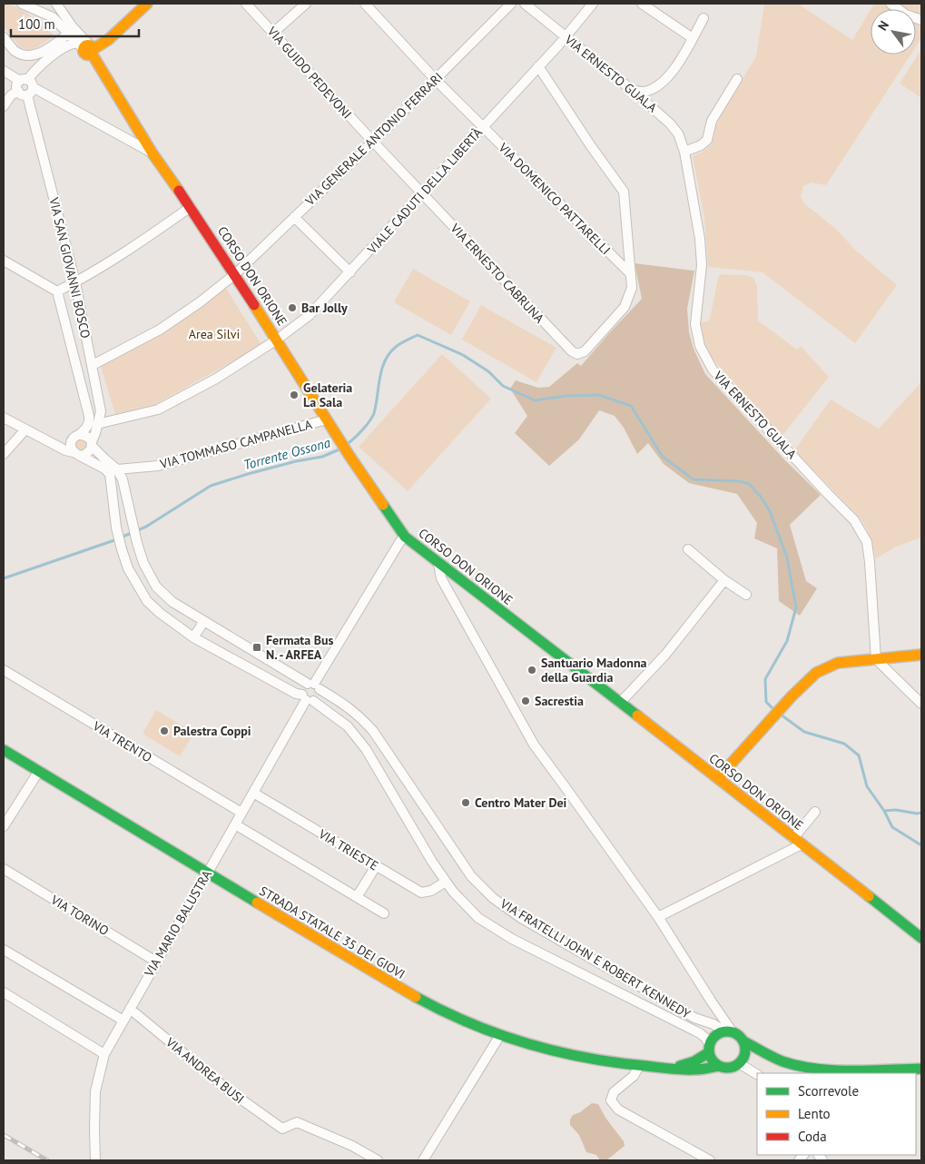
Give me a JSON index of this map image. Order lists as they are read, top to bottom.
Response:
{
  "streets": {
    "street": [
      "VIA GUIDO PEDEVONI",
      "VIA ERNESTO GUALA",
      "VIA GENERALE ANTONIO FERRARI",
      "VIALE CADUTI DELLA LIBERTÀ",
      "VIA DOMENICO PATTARELLI",
      "VIA SAN GIOVANNI BOSCO",
      "VIA ERNESTO CABRUNA",
      "CORSO DON ORIONE",
      "VIA TOMMASO CAMPANELLA",
      "VIA TRENTO",
      "VIA TRIESTE",
      "VIA TORINO",
      "VIA MARIO BALUSTRA",
      "STRADA STATALE 35 DEI GIOVI",
      "VIA FRATELLI JOHN E ROBERT KENNEDY",
      "VIA ANDREA BUSI"
    ]
  },
  "crossings": [
    ["VIA GUIDO PEDEVONI", "VIA GENERALE ANTONIO FERRARI"],
    ["VIA GUIDO PEDEVONI", "VIA ERNESTO CABRUNA"],
    ["VIA ERNESTO GUALA", "VIALE CADUTI DELLA LIBERTÀ"],
    ["VIA GENERALE ANTONIO FERRARI", "VIA DOMENICO PATTARELLI"],
    ["VIA GENERALE ANTONIO FERRARI", "VIA SAN GIOVANNI BOSCO"],
    ["VIA GENERALE ANTONIO FERRARI", "VIA ERNESTO CABRUNA"],
    ["VIA GENERALE ANTONIO FERRARI", "CORSO DON ORIONE"],
    ["VIALE CADUTI DELLA LIBERTÀ", "VIA DOMENICO PATTARELLI"],
    ["VIALE CADUTI DELLA LIBERTÀ", "VIA SAN GIOVANNI BOSCO"],
    ["VIALE CADUTI DELLA LIBERTÀ", "VIA ERNESTO CABRUNA"],
    ["VIALE CADUTI DELLA LIBERTÀ", "CORSO DON ORIONE"],
    ["VIA DOMENICO PATTARELLI", "VIA ERNESTO CABRUNA"],
    ["VIA SAN GIOVANNI BOSCO", "VIA FRATELLI JOHN E ROBERT KENNEDY"],
    ["CORSO DON ORIONE", "VIA TOMMASO CAMPANELLA"],
    ["VIA TOMMASO CAMPANELLA", "VIA FRATELLI JOHN E ROBERT KENNEDY"],
    ["VIA TRENTO", "VIA MARIO BALUSTRA"],
    ["VIA TRIESTE", "VIA MARIO BALUSTRA"],
    ["VIA TRIESTE", "VIA FRATELLI JOHN E ROBERT KENNEDY"],
    ["VIA TORINO", "VIA MARIO BALUSTRA"],
    ["VIA MARIO BALUSTRA", "STRADA STATALE 35 DEI GIOVI"],
    ["VIA MARIO BALUSTRA", "VIA FRATELLI JOHN E ROBERT KENNEDY"],
    ["VIA MARIO BALUSTRA", "VIA ANDREA BUSI"],
    ["STRADA STATALE 35 DEI GIOVI", "VIA FRATELLI JOHN E ROBERT KENNEDY"]
  ],
  "water": ["Torrente Ossona"],
  "parks": ["Area Silvi"],
  "places": {
    "other": [
      "Bar Jolly",
      "Gelateria La Sala",
      "Santuario Madonna della Guardia",
      "Sacrestia",
      "Palestra Coppi",
      "Centro Mater Dei"
    ],
    "transit": ["Fermata Bus N. - ARFEA"]
  },
  "legend": ["Scorrevole", "Lento", "Coda"],
  "scale_bar": "100 m",
  "north": "top left"
}
